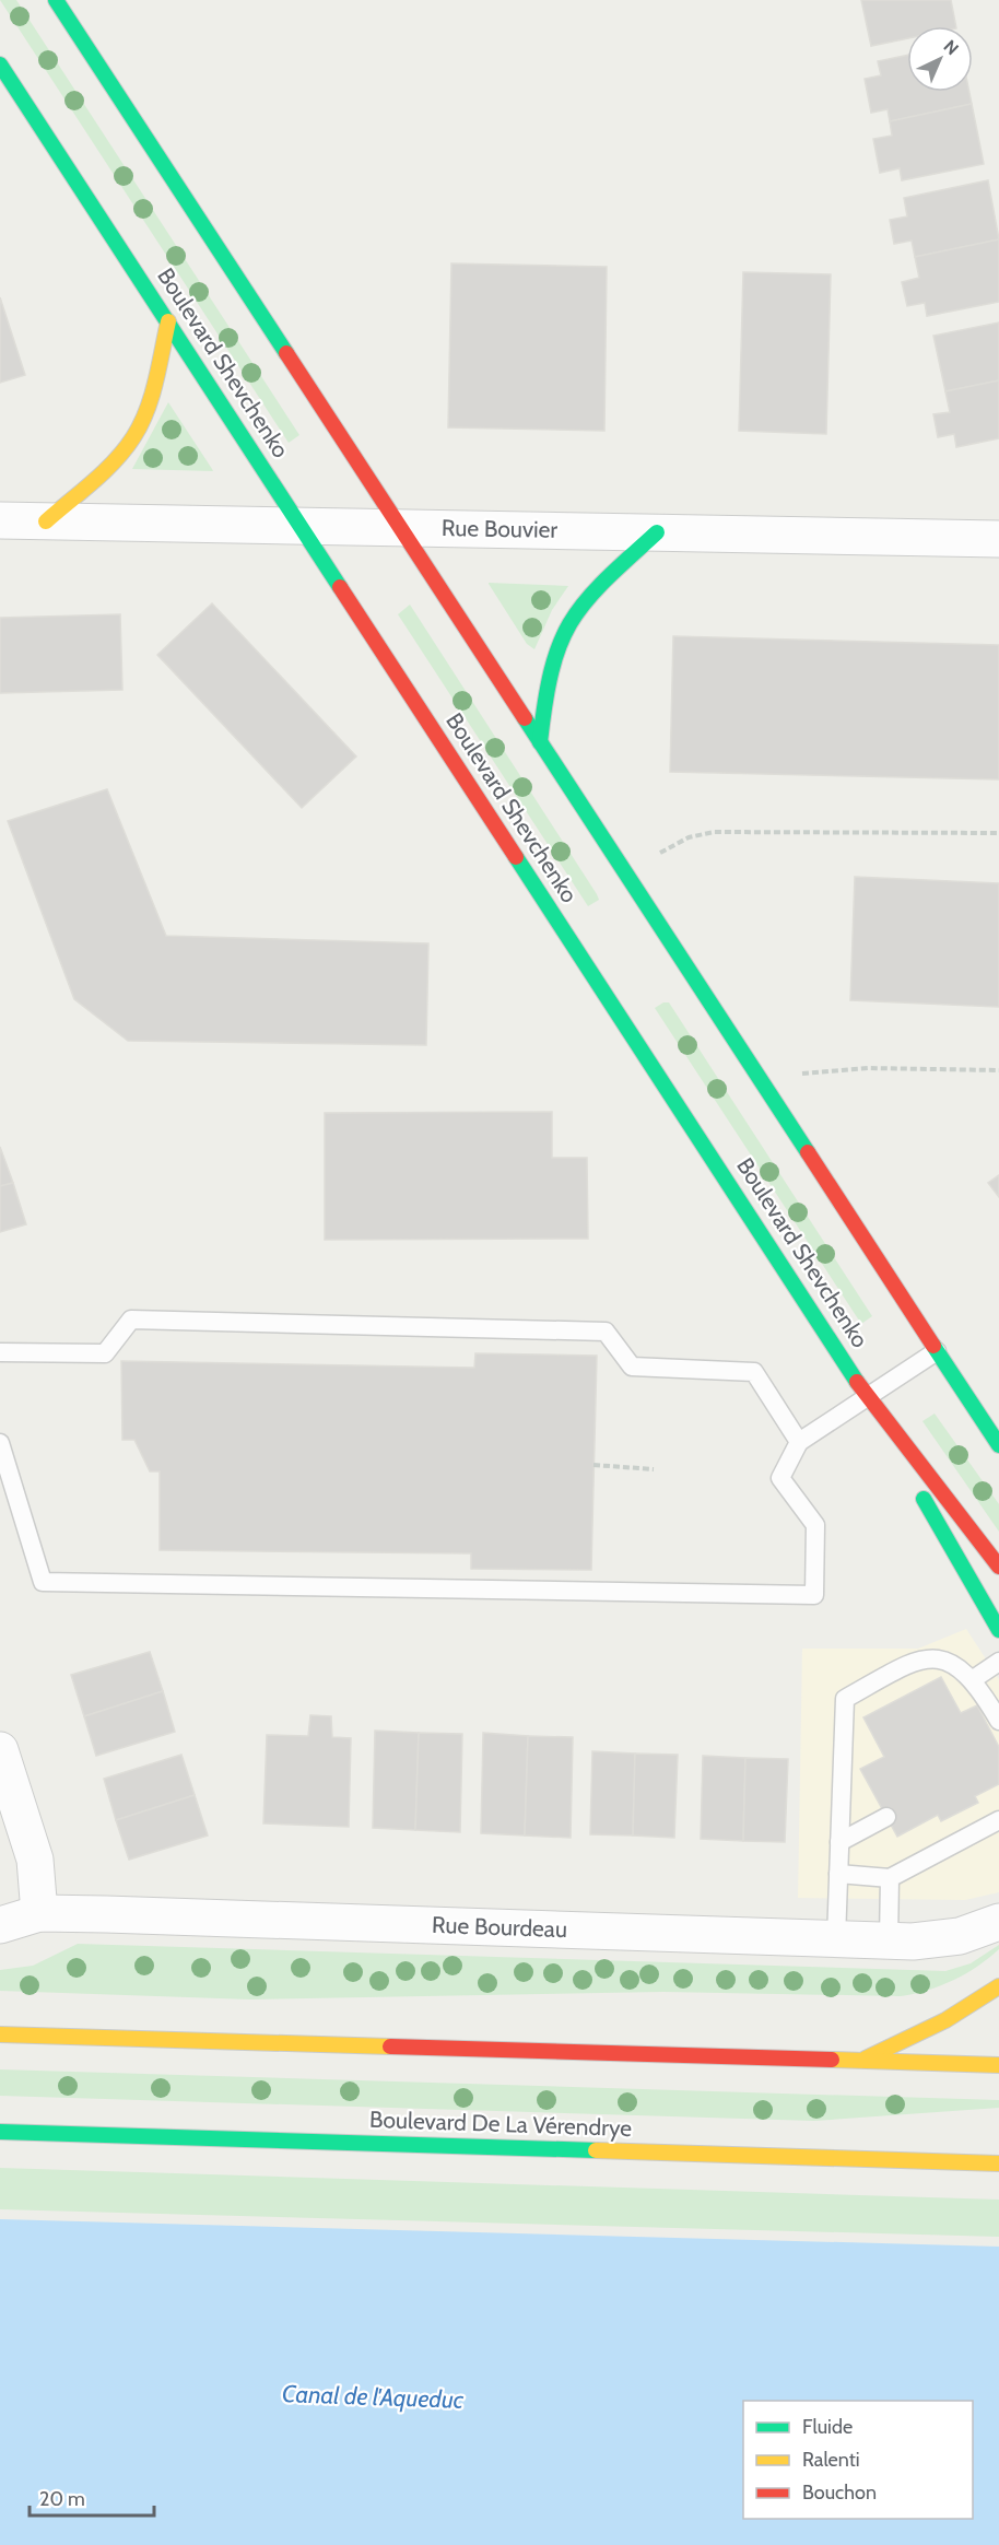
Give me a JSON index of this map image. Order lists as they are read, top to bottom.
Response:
{
  "streets": {
    "street": [
      "Boulevard Shevchenko",
      "Rue Bouvier",
      "Rue Bourdeau",
      "Boulevard De La Vérendrye"
    ]
  },
  "crossings": [
    ["Boulevard Shevchenko", "Rue Bouvier"]
  ],
  "water": ["Canal de l'Aqueduc"],
  "legend": ["Fluide", "Ralenti", "Bouchon"],
  "scale_bar": "20 m",
  "north": "top right"
}
